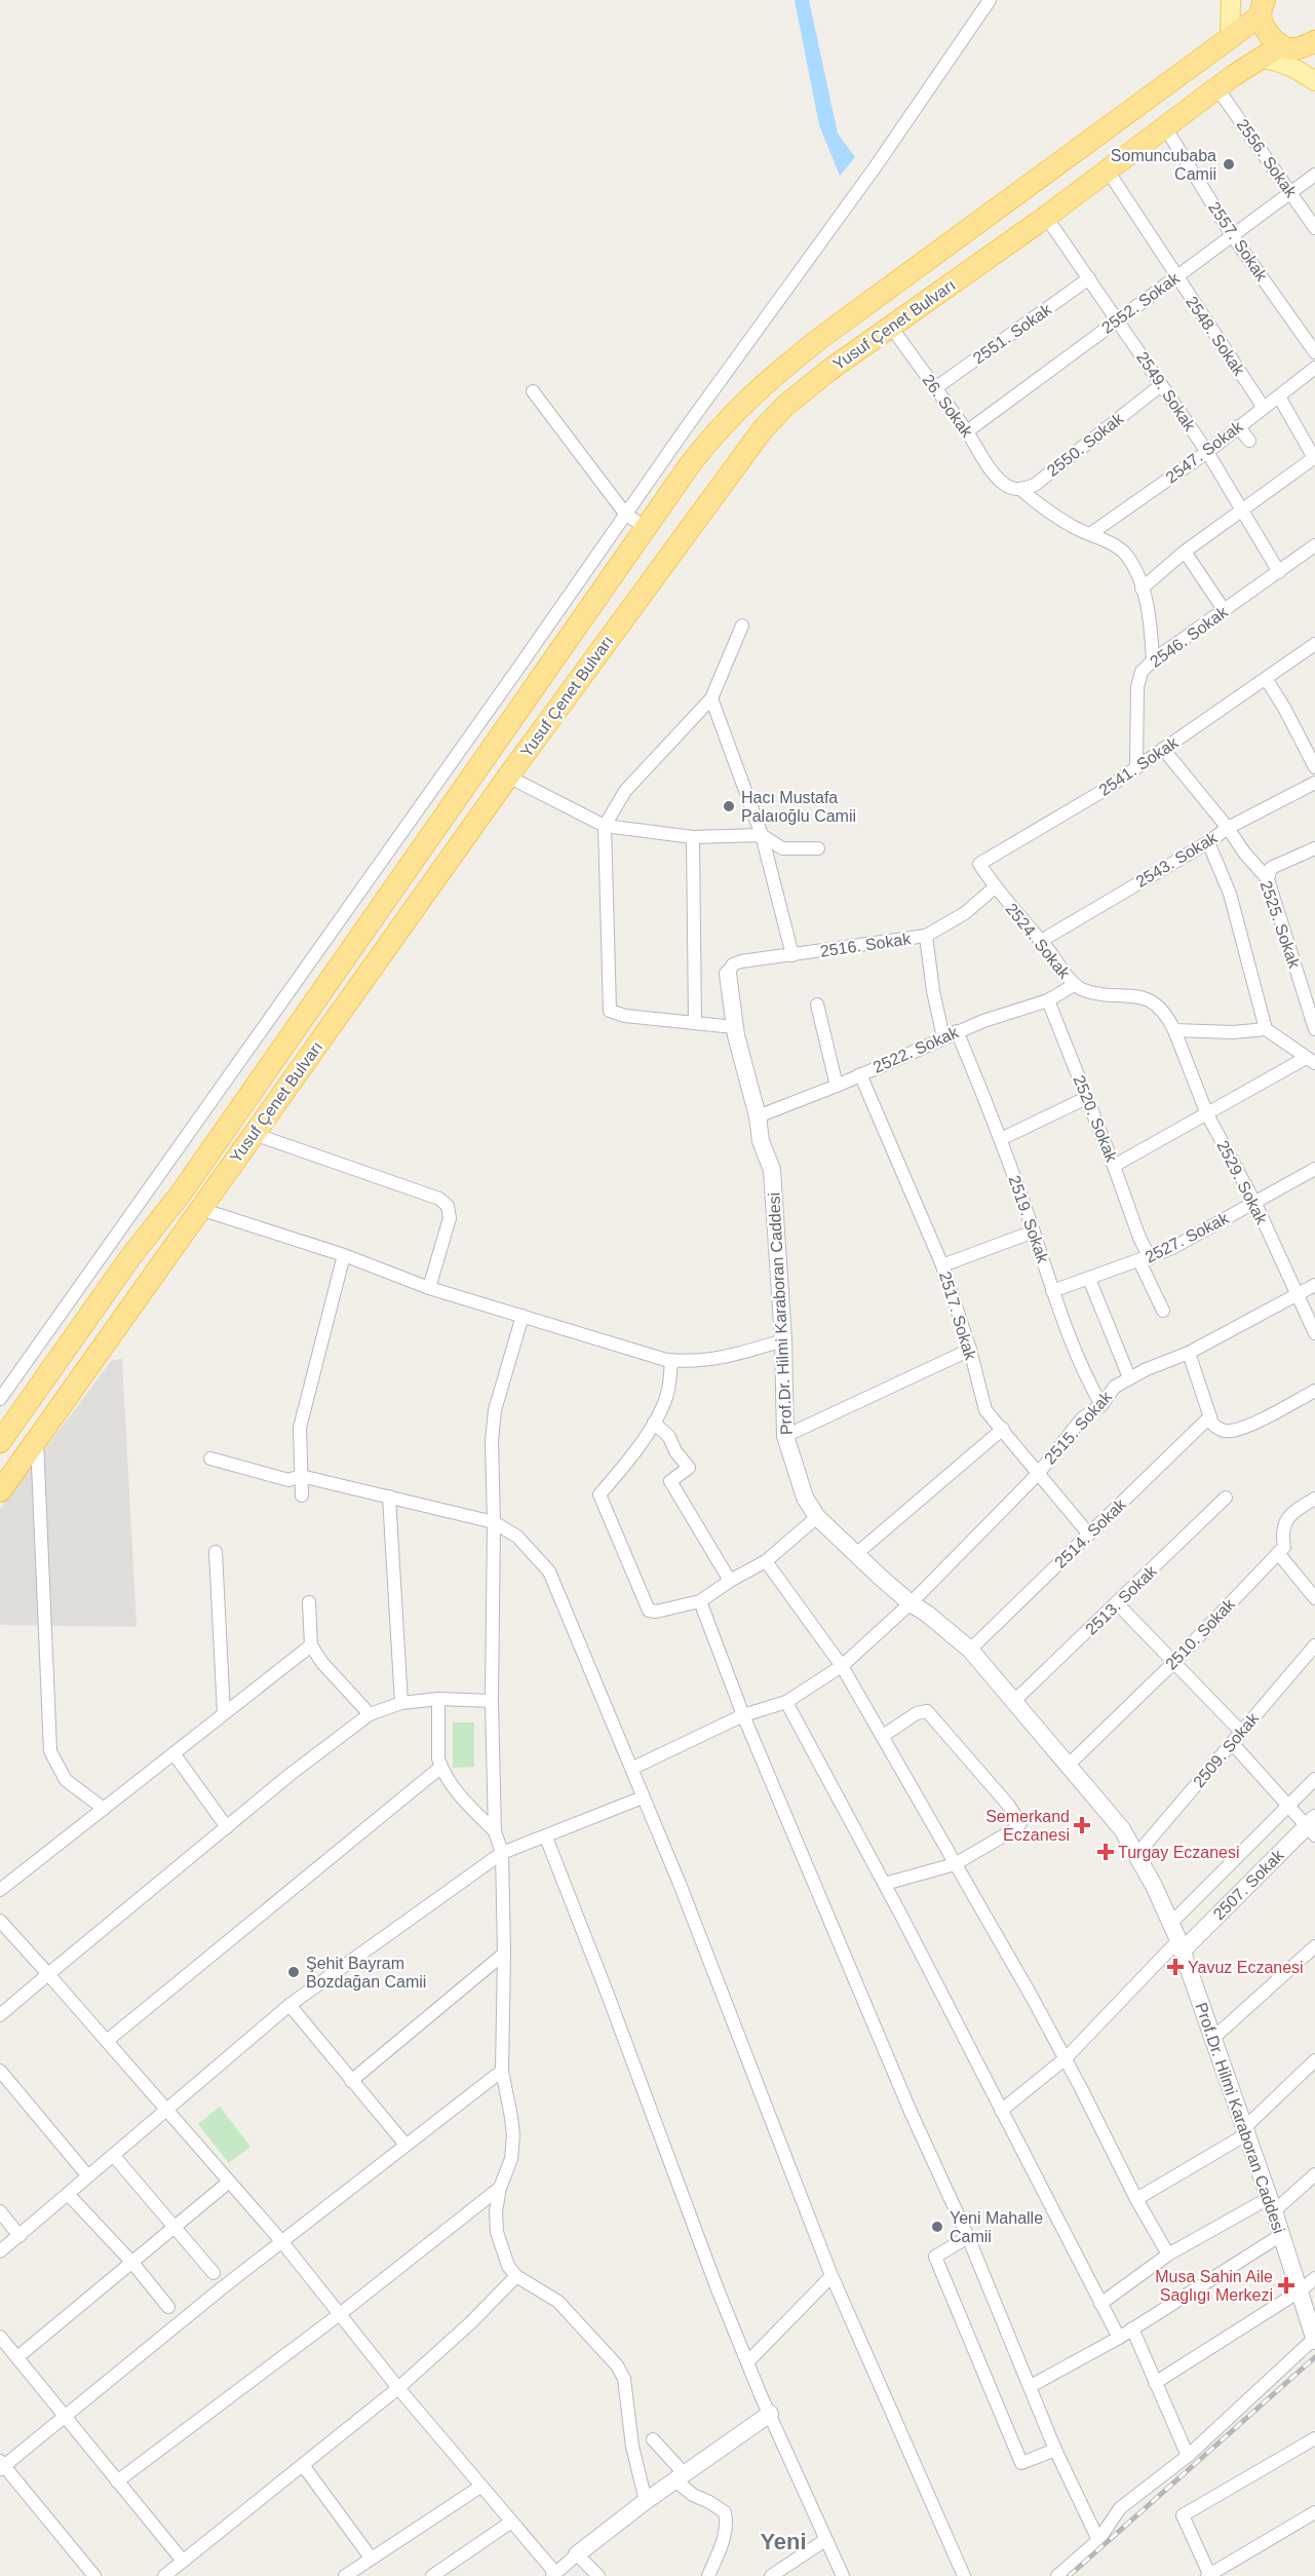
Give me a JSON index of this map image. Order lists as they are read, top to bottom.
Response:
{
  "streets": {
    "highway": ["Yusuf Çenet Bulvarı"],
    "street": [
      "2556. Sokak",
      "2557. Sokak",
      "2552. Sokak",
      "2551. Sokak",
      "2548. Sokak",
      "2549. Sokak",
      "26. Sokak",
      "2550. Sokak",
      "2547. Sokak",
      "2546. Sokak",
      "2541. Sokak",
      "2543. Sokak",
      "2525. Sokak",
      "2524. Sokak",
      "2516. Sokak",
      "2522. Sokak",
      "2520. Sokak",
      "2529. Sokak",
      "2519. Sokak",
      "2527. Sokak",
      "Prof.Dr. Hilmi Karaboran Caddesi",
      "2517. Sokak",
      "2515. Sokak",
      "2514. Sokak",
      "2513. Sokak",
      "2510. Sokak",
      "2509. Sokak",
      "2507. Sokak"
    ]
  },
  "crossings": [
    ["2556. Sokak", "2552. Sokak"],
    ["2556. Sokak", "Yusuf Çenet Bulvarı"],
    ["2557. Sokak", "2552. Sokak"],
    ["2557. Sokak", "Yusuf Çenet Bulvarı"],
    ["2552. Sokak", "2548. Sokak"],
    ["2552. Sokak", "2549. Sokak"],
    ["2552. Sokak", "26. Sokak"],
    ["Yusuf Çenet Bulvarı", "2548. Sokak"],
    ["Yusuf Çenet Bulvarı", "2549. Sokak"],
    ["Yusuf Çenet Bulvarı", "26. Sokak"],
    ["2551. Sokak", "2549. Sokak"],
    ["2551. Sokak", "26. Sokak"],
    ["2548. Sokak", "2547. Sokak"],
    ["2549. Sokak", "2550. Sokak"],
    ["2549. Sokak", "2547. Sokak"],
    ["2549. Sokak", "2546. Sokak"],
    ["26. Sokak", "2550. Sokak"],
    ["2546. Sokak", "2541. Sokak"],
    ["2541. Sokak", "2525. Sokak"],
    ["2541. Sokak", "2524. Sokak"],
    ["2541. Sokak", "2516. Sokak"],
    ["2543. Sokak", "2525. Sokak"],
    ["2543. Sokak", "2524. Sokak"],
    ["2524. Sokak", "2516. Sokak"],
    ["2524. Sokak", "2522. Sokak"],
    ["2524. Sokak", "2529. Sokak"],
    ["2516. Sokak", "Prof.Dr. Hilmi Karaboran Caddesi"],
    ["2522. Sokak", "2520. Sokak"],
    ["2522. Sokak", "2519. Sokak"],
    ["2522. Sokak", "Prof.Dr. Hilmi Karaboran Caddesi"],
    ["2522. Sokak", "2517. Sokak"],
    ["2520. Sokak", "2527. Sokak"],
    ["2529. Sokak", "2527. Sokak"],
    ["2529. Sokak", "2515. Sokak"],
    ["2519. Sokak", "2527. Sokak"],
    ["2519. Sokak", "2515. Sokak"],
    ["Prof.Dr. Hilmi Karaboran Caddesi", "2515. Sokak"],
    ["Prof.Dr. Hilmi Karaboran Caddesi", "2514. Sokak"],
    ["Prof.Dr. Hilmi Karaboran Caddesi", "2513. Sokak"],
    ["Prof.Dr. Hilmi Karaboran Caddesi", "2510. Sokak"],
    ["Prof.Dr. Hilmi Karaboran Caddesi", "2509. Sokak"],
    ["Prof.Dr. Hilmi Karaboran Caddesi", "2507. Sokak"],
    ["2517. Sokak", "2515. Sokak"],
    ["2517. Sokak", "2514. Sokak"]
  ],
  "districts": ["Yeni"],
  "places": {
    "other": [
      "Somuncubaba Camii",
      "Hacı Mustafa Palaıoğlu Camii",
      "Şehit Bayram Bozdağan Camii",
      "Yeni Mahalle Camii"
    ],
    "health": [
      "Semerkand Eczanesi",
      "Turgay Eczanesi",
      "Yavuz Eczanesi",
      "Musa Sahin Aile Saglıgı Merkezi"
    ]
  }
}
